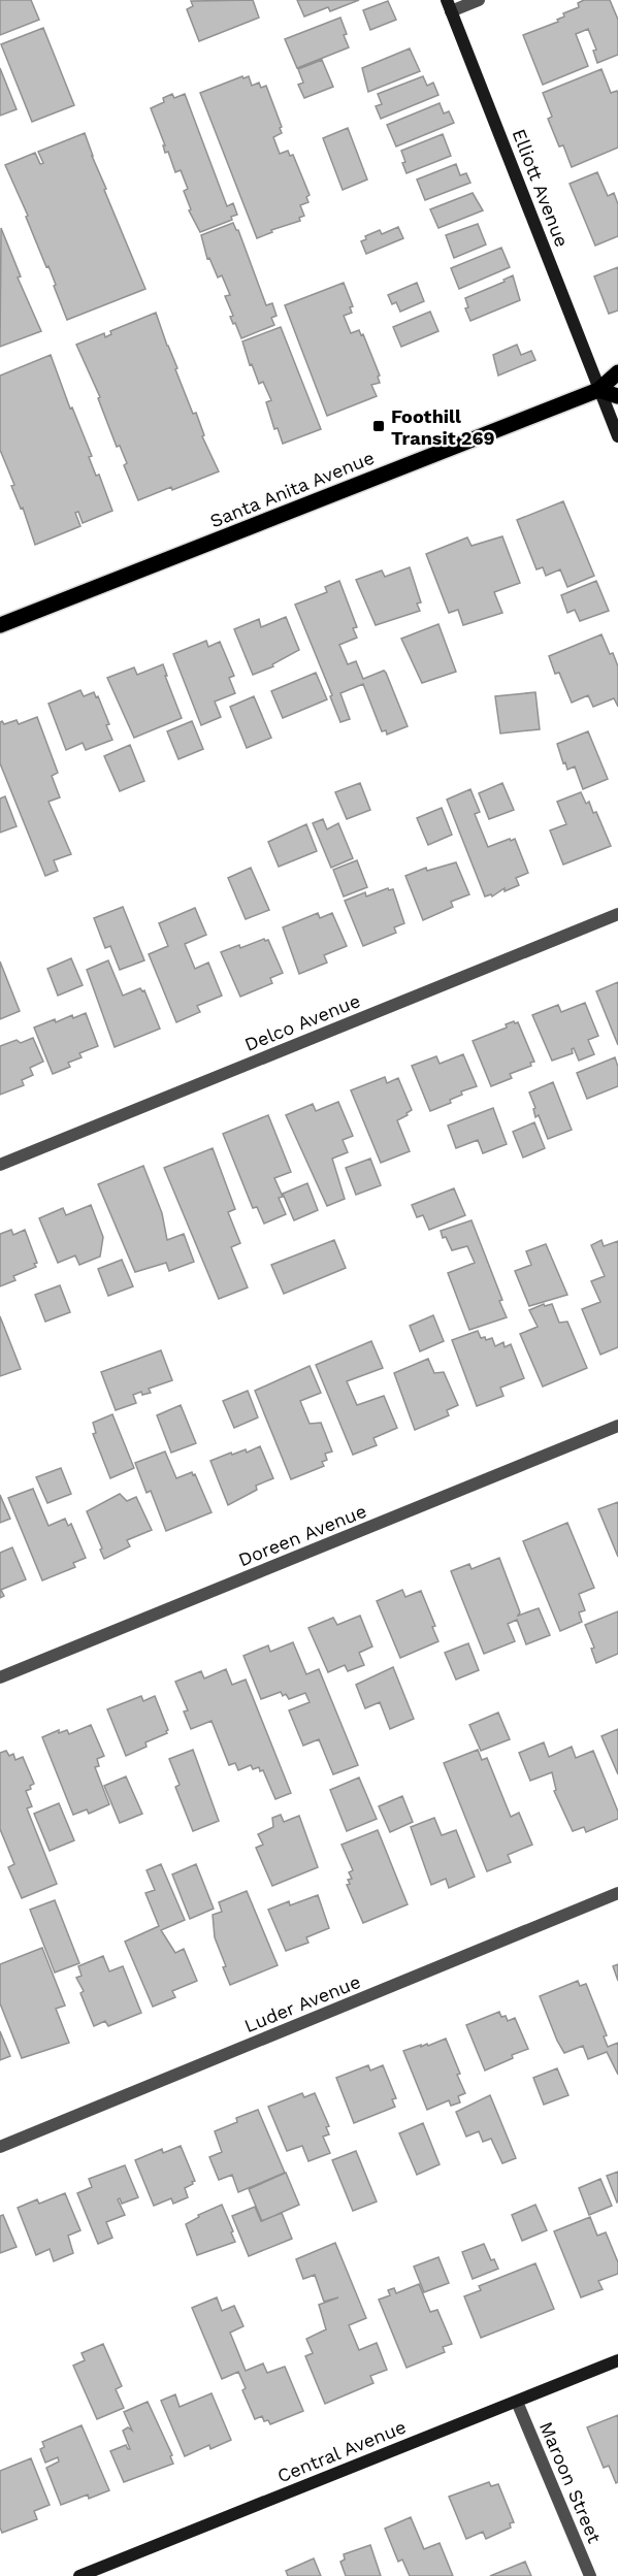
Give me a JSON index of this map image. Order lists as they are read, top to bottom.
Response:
{
  "streets": {
    "main road": ["Santa Anita Avenue"],
    "street": [
      "Elliott Avenue",
      "Delco Avenue",
      "Doreen Avenue",
      "Luder Avenue",
      "Central Avenue",
      "Maroon Street"
    ]
  },
  "crossings": [
    ["Elliott Avenue", "Santa Anita Avenue"],
    ["Central Avenue", "Maroon Street"]
  ],
  "places": {
    "transit": ["Foothill Transit 269"]
  }
}
